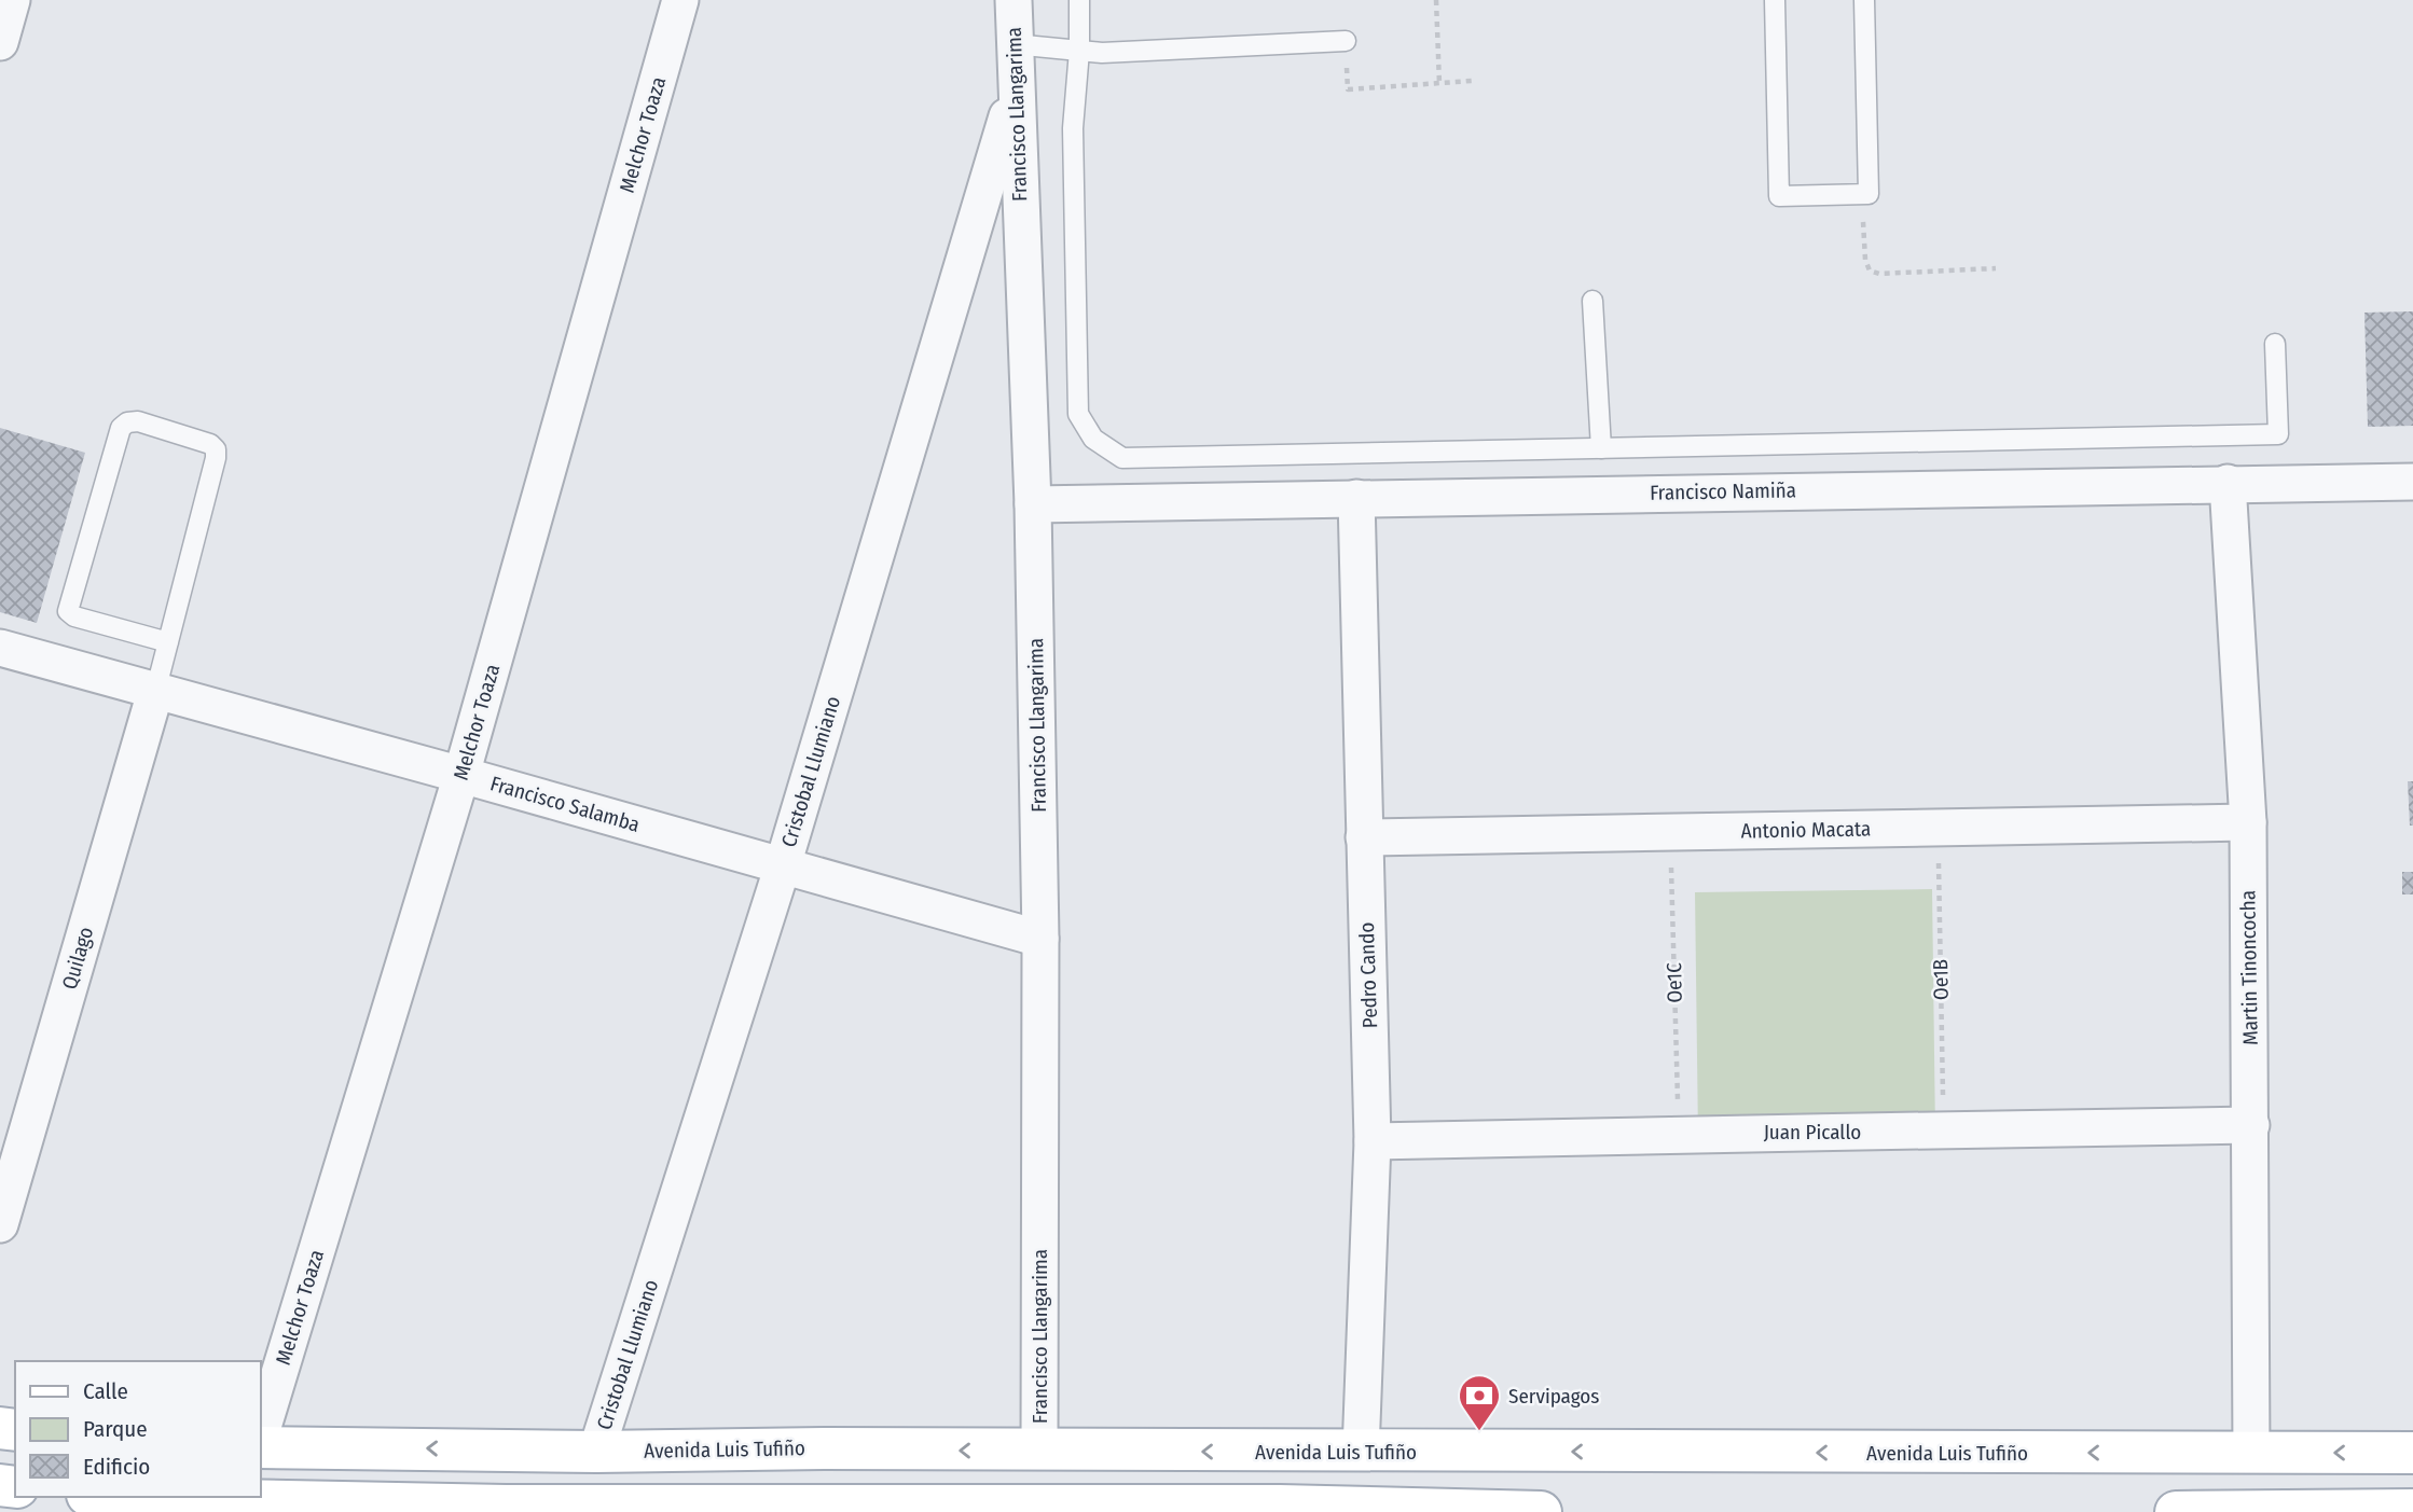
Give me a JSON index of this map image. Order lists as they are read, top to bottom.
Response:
{
  "streets": {
    "main road": ["Avenida Luis Tufiño"],
    "street": [
      "Francisco Llangarima",
      "Melchor Toaza",
      "Francisco Namiña",
      "Cristobal Llumiano",
      "Francisco Salamba",
      "Antonio Macata",
      "Quilago",
      "Martin Tinoncocha",
      "Pedro Cando",
      "Juan Picallo"
    ],
    "path": ["Oe1B", "Oe1C"]
  },
  "crossings": [
    ["Francisco Llangarima", "Francisco Namiña"],
    ["Francisco Llangarima", "Cristobal Llumiano"],
    ["Francisco Llangarima", "Francisco Salamba"],
    ["Francisco Llangarima", "Avenida Luis Tufiño"],
    ["Melchor Toaza", "Francisco Salamba"],
    ["Francisco Namiña", "Martin Tinoncocha"],
    ["Francisco Namiña", "Pedro Cando"],
    ["Cristobal Llumiano", "Francisco Salamba"],
    ["Cristobal Llumiano", "Avenida Luis Tufiño"],
    ["Francisco Salamba", "Quilago"],
    ["Antonio Macata", "Martin Tinoncocha"],
    ["Antonio Macata", "Pedro Cando"],
    ["Antonio Macata", "Oe1B"],
    ["Antonio Macata", "Oe1C"],
    ["Martin Tinoncocha", "Juan Picallo"],
    ["Martin Tinoncocha", "Avenida Luis Tufiño"],
    ["Pedro Cando", "Juan Picallo"],
    ["Pedro Cando", "Avenida Luis Tufiño"],
    ["Oe1B", "Juan Picallo"],
    ["Oe1C", "Juan Picallo"]
  ],
  "places": {
    "bank": ["Servipagos"]
  },
  "legend": ["Calle", "Parque", "Edificio"]
}
